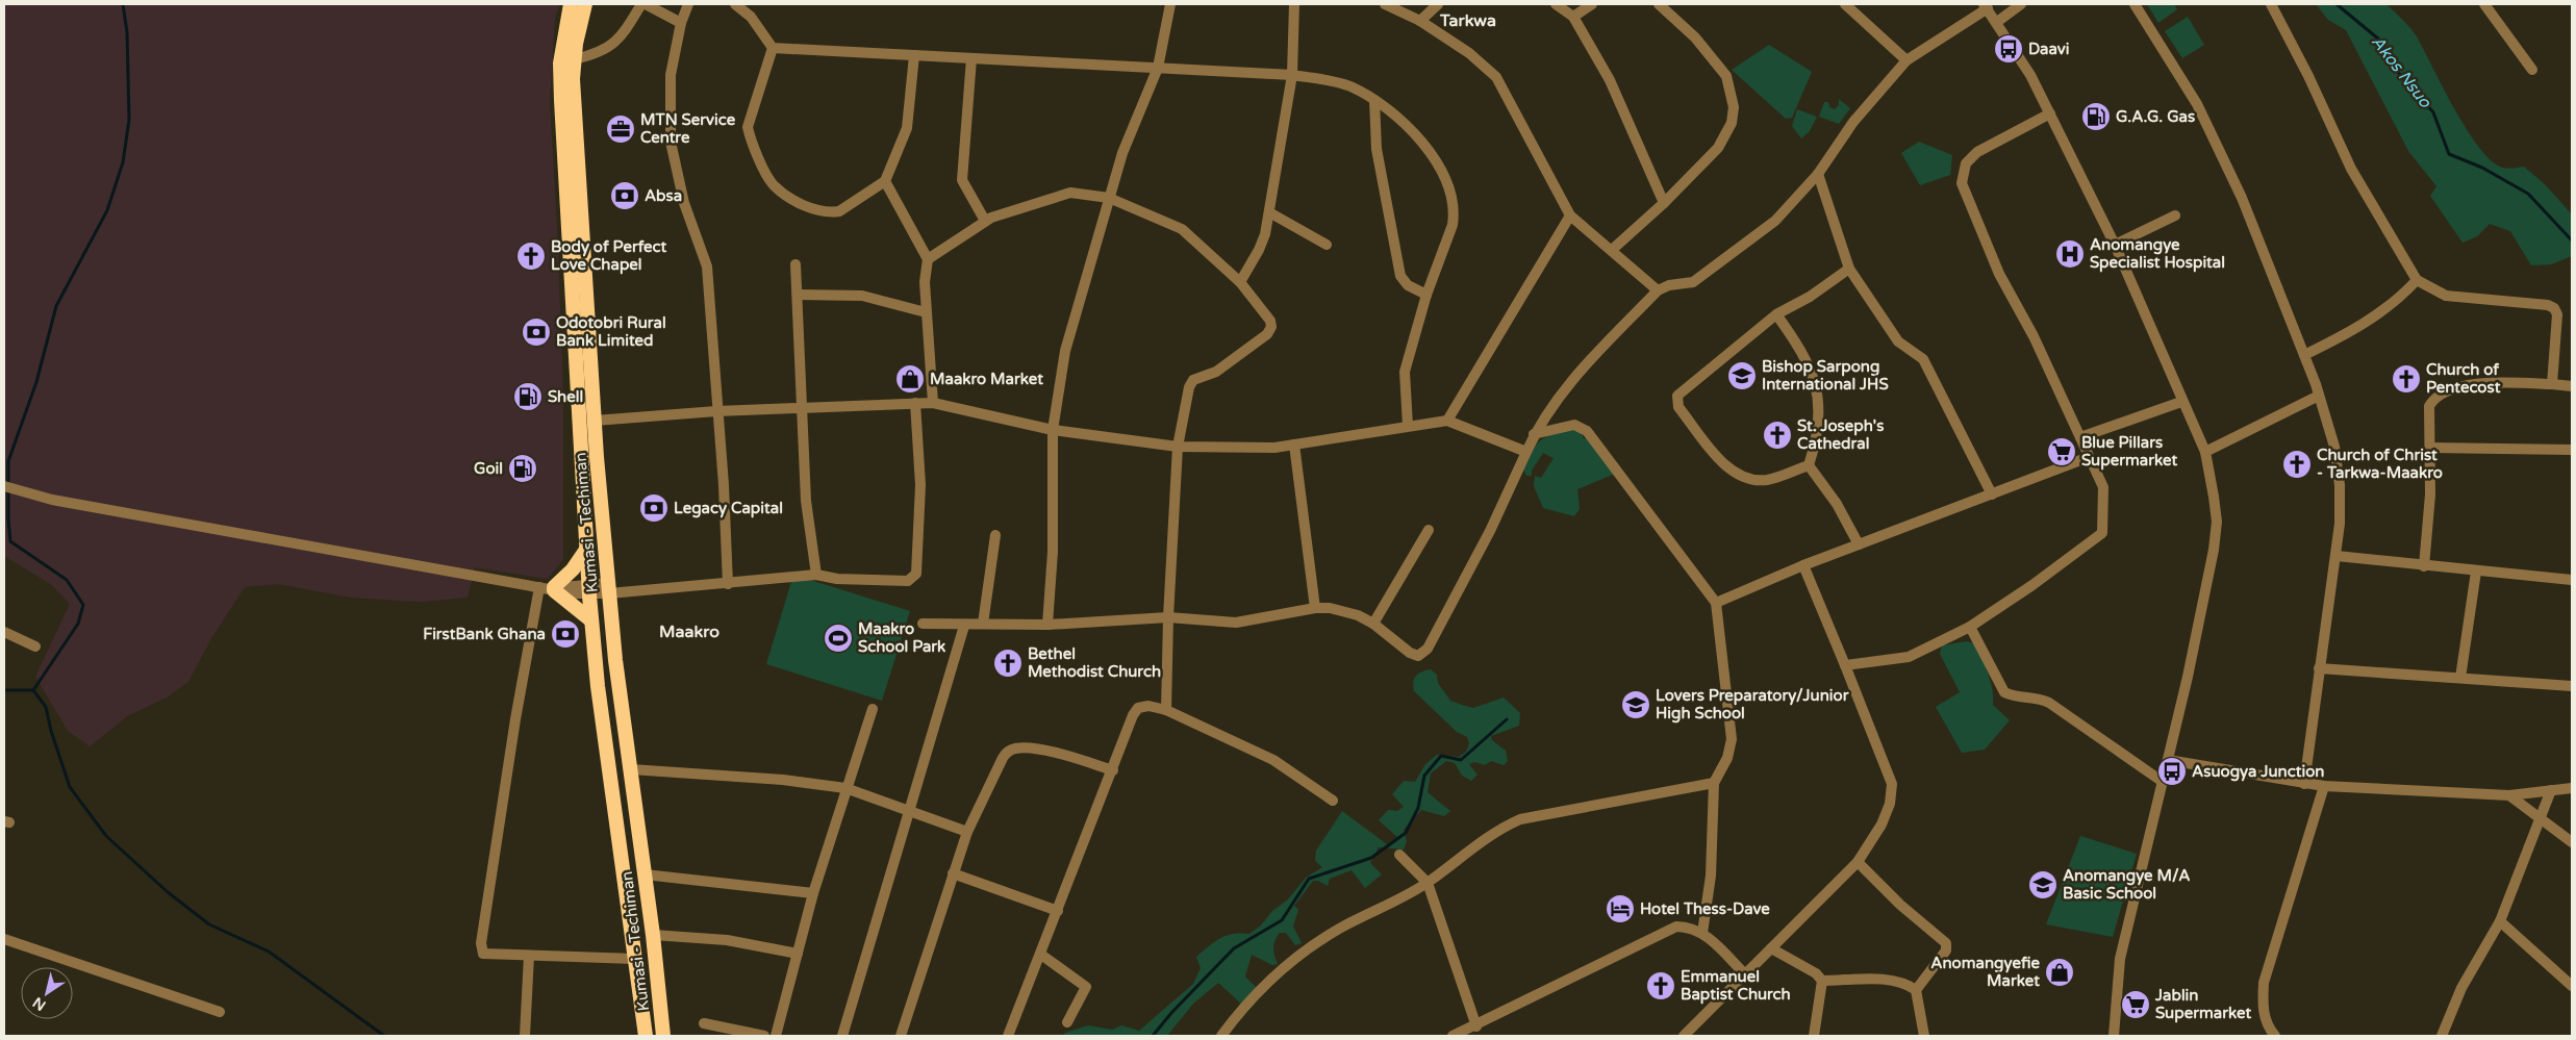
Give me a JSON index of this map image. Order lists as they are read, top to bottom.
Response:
{
  "streets": {
    "highway": ["Kumasi - Techiman"]
  },
  "districts": ["Tarkwa", "Maakro"],
  "water": ["Akos Nsuo"],
  "places": {
    "bus stop": ["Daavi", "Asuogya Junction"],
    "fuel station": ["G.A.G. Gas", "Shell", "Goil"],
    "office": ["MTN Service Centre"],
    "bank": [
      "Absa",
      "Odotobri Rural Bank Limited",
      "Legacy Capital",
      "FirstBank Ghana"
    ],
    "hospital": ["Anomangye Specialist Hospital"],
    "church": [
      "Body of Perfect Love Chapel",
      "Church of Pentecost",
      "St. Joseph's Cathedral",
      "Church of Christ - Tarkwa-Maakro",
      "Bethel Methodist Church",
      "Emmanuel Baptist Church"
    ],
    "school or university": ["Bishop Sarpong International JHS", "Lovers Preparatory/Junior High School", "Anomangye M/A Basic School"],
    "shop": ["Maakro Market", "Anomangyefie Market"],
    "supermarket": ["Blue Pillars Supermarket", "Jablin Supermarket"],
    "sports": ["Maakro School Park"],
    "hotel": ["Hotel Thess-Dave"]
  },
  "north": "bottom left"
}
